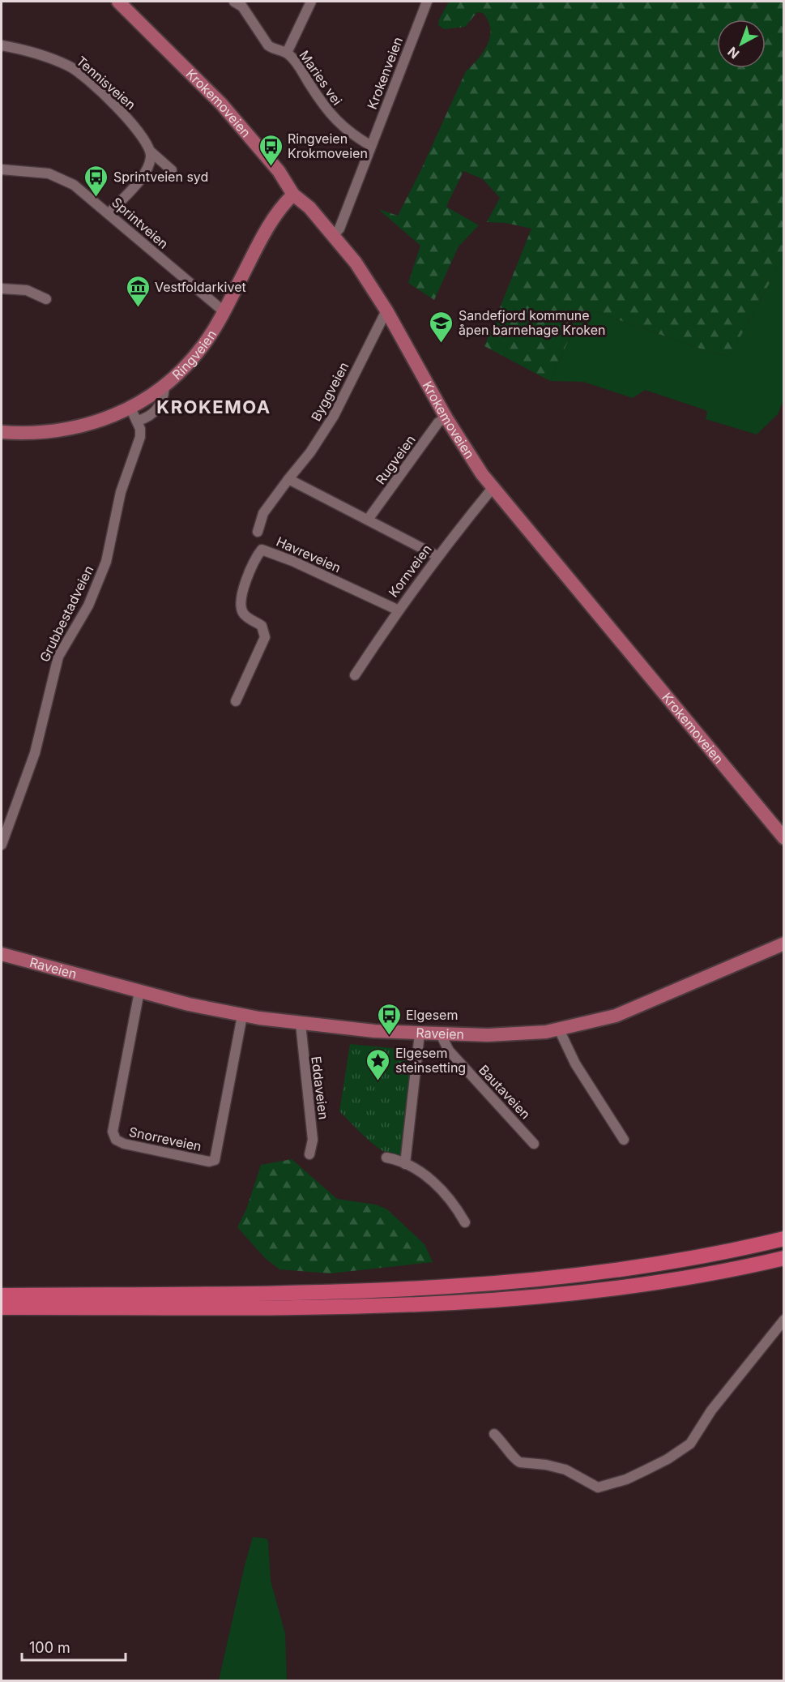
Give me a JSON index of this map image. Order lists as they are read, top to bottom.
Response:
{
  "streets": {
    "main road": ["Krokemoveien", "Ringveien", "Raveien"],
    "street": [
      "Krokenveien",
      "Maries vei",
      "Tennisveien",
      "Sprintveien",
      "Byggveien",
      "Rugveien",
      "Havreveien",
      "Kornveien",
      "Grubbestadveien",
      "Eddaveien",
      "Bautaveien",
      "Snorreveien"
    ]
  },
  "crossings": [
    ["Krokenveien", "Maries vei"],
    ["Krokenveien", "Krokemoveien"],
    ["Krokemoveien", "Ringveien"],
    ["Krokemoveien", "Byggveien"],
    ["Krokemoveien", "Rugveien"],
    ["Krokemoveien", "Kornveien"],
    ["Sprintveien", "Ringveien"],
    ["Ringveien", "Grubbestadveien"],
    ["Havreveien", "Kornveien"],
    ["Raveien", "Eddaveien"],
    ["Raveien", "Bautaveien"],
    ["Raveien", "Snorreveien"]
  ],
  "districts": ["KROKEMOA"],
  "places": {
    "bus stop": ["Ringveien Krokmoveien", "Sprintveien syd", "Elgesem"],
    "museum": ["Vestfoldarkivet"],
    "school or university": ["Sandefjord kommune åpen barnehage Kroken"],
    "place": ["Elgesem steinsetting"]
  },
  "scale_bar": "100 m",
  "north": "bottom left"
}
